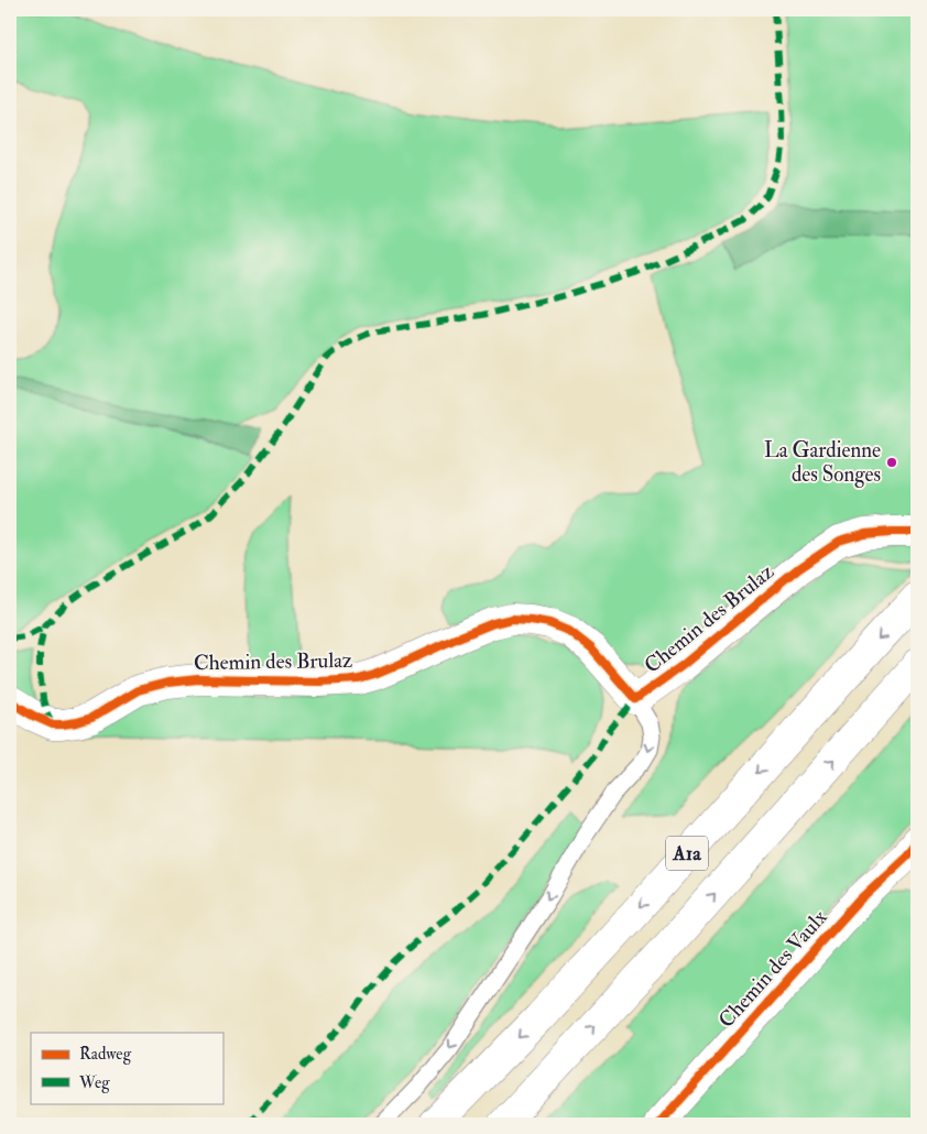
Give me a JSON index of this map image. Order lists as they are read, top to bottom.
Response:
{
  "streets": {
    "main road": ["Chemin des Brulaz", "A1a", "Chemin des Vaulx"]
  },
  "places": ["La Gardienne des Songes"],
  "legend": ["Radweg", "Weg"]
}
